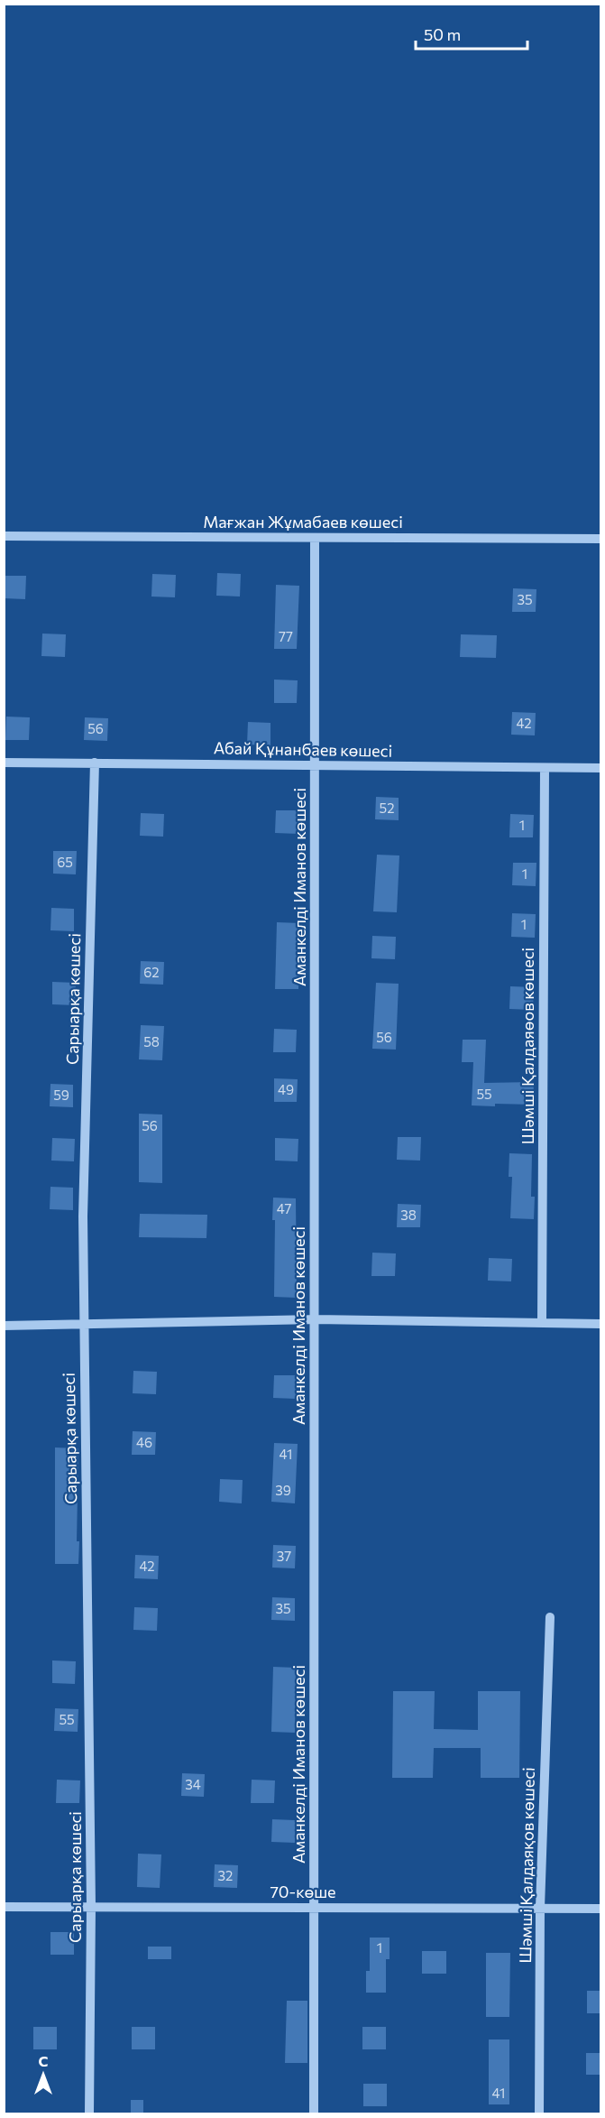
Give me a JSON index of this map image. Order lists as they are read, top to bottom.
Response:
{
  "streets": {
    "street": [
      "Мағжан Жұмабаев көшесі",
      "Абай Құнанбаев көшесі",
      "Аманкелді Иманов көшесі",
      "Сарыарқа көшесі",
      "Шәмші Қалдаяөов көшесі",
      "Шәмші Қалдаяқов көшесі",
      "70-көше"
    ]
  },
  "crossings": [
    ["Мағжан Жұмабаев көшесі", "Аманкелді Иманов көшесі"],
    ["Абай Құнанбаев көшесі", "Аманкелді Иманов көшесі"],
    ["Абай Құнанбаев көшесі", "Сарыарқа көшесі"],
    ["Абай Құнанбаев көшесі", "Шәмші Қалдаяөов көшесі"],
    ["Аманкелді Иманов көшесі", "70-көше"],
    ["Сарыарқа көшесі", "70-көше"],
    ["Шәмші Қалдаяқов көшесі", "70-көше"]
  ],
  "house_numbers": [
    "35",
    "77",
    "42",
    "56",
    "52",
    "1",
    "65",
    "1",
    "1",
    "62",
    "56",
    "58",
    "49",
    "55",
    "59",
    "56",
    "47",
    "38",
    "46",
    "41",
    "39",
    "37",
    "42",
    "35",
    "55",
    "34",
    "32",
    "1",
    "41"
  ],
  "scale_bar": "50 m",
  "north": "top"
}
